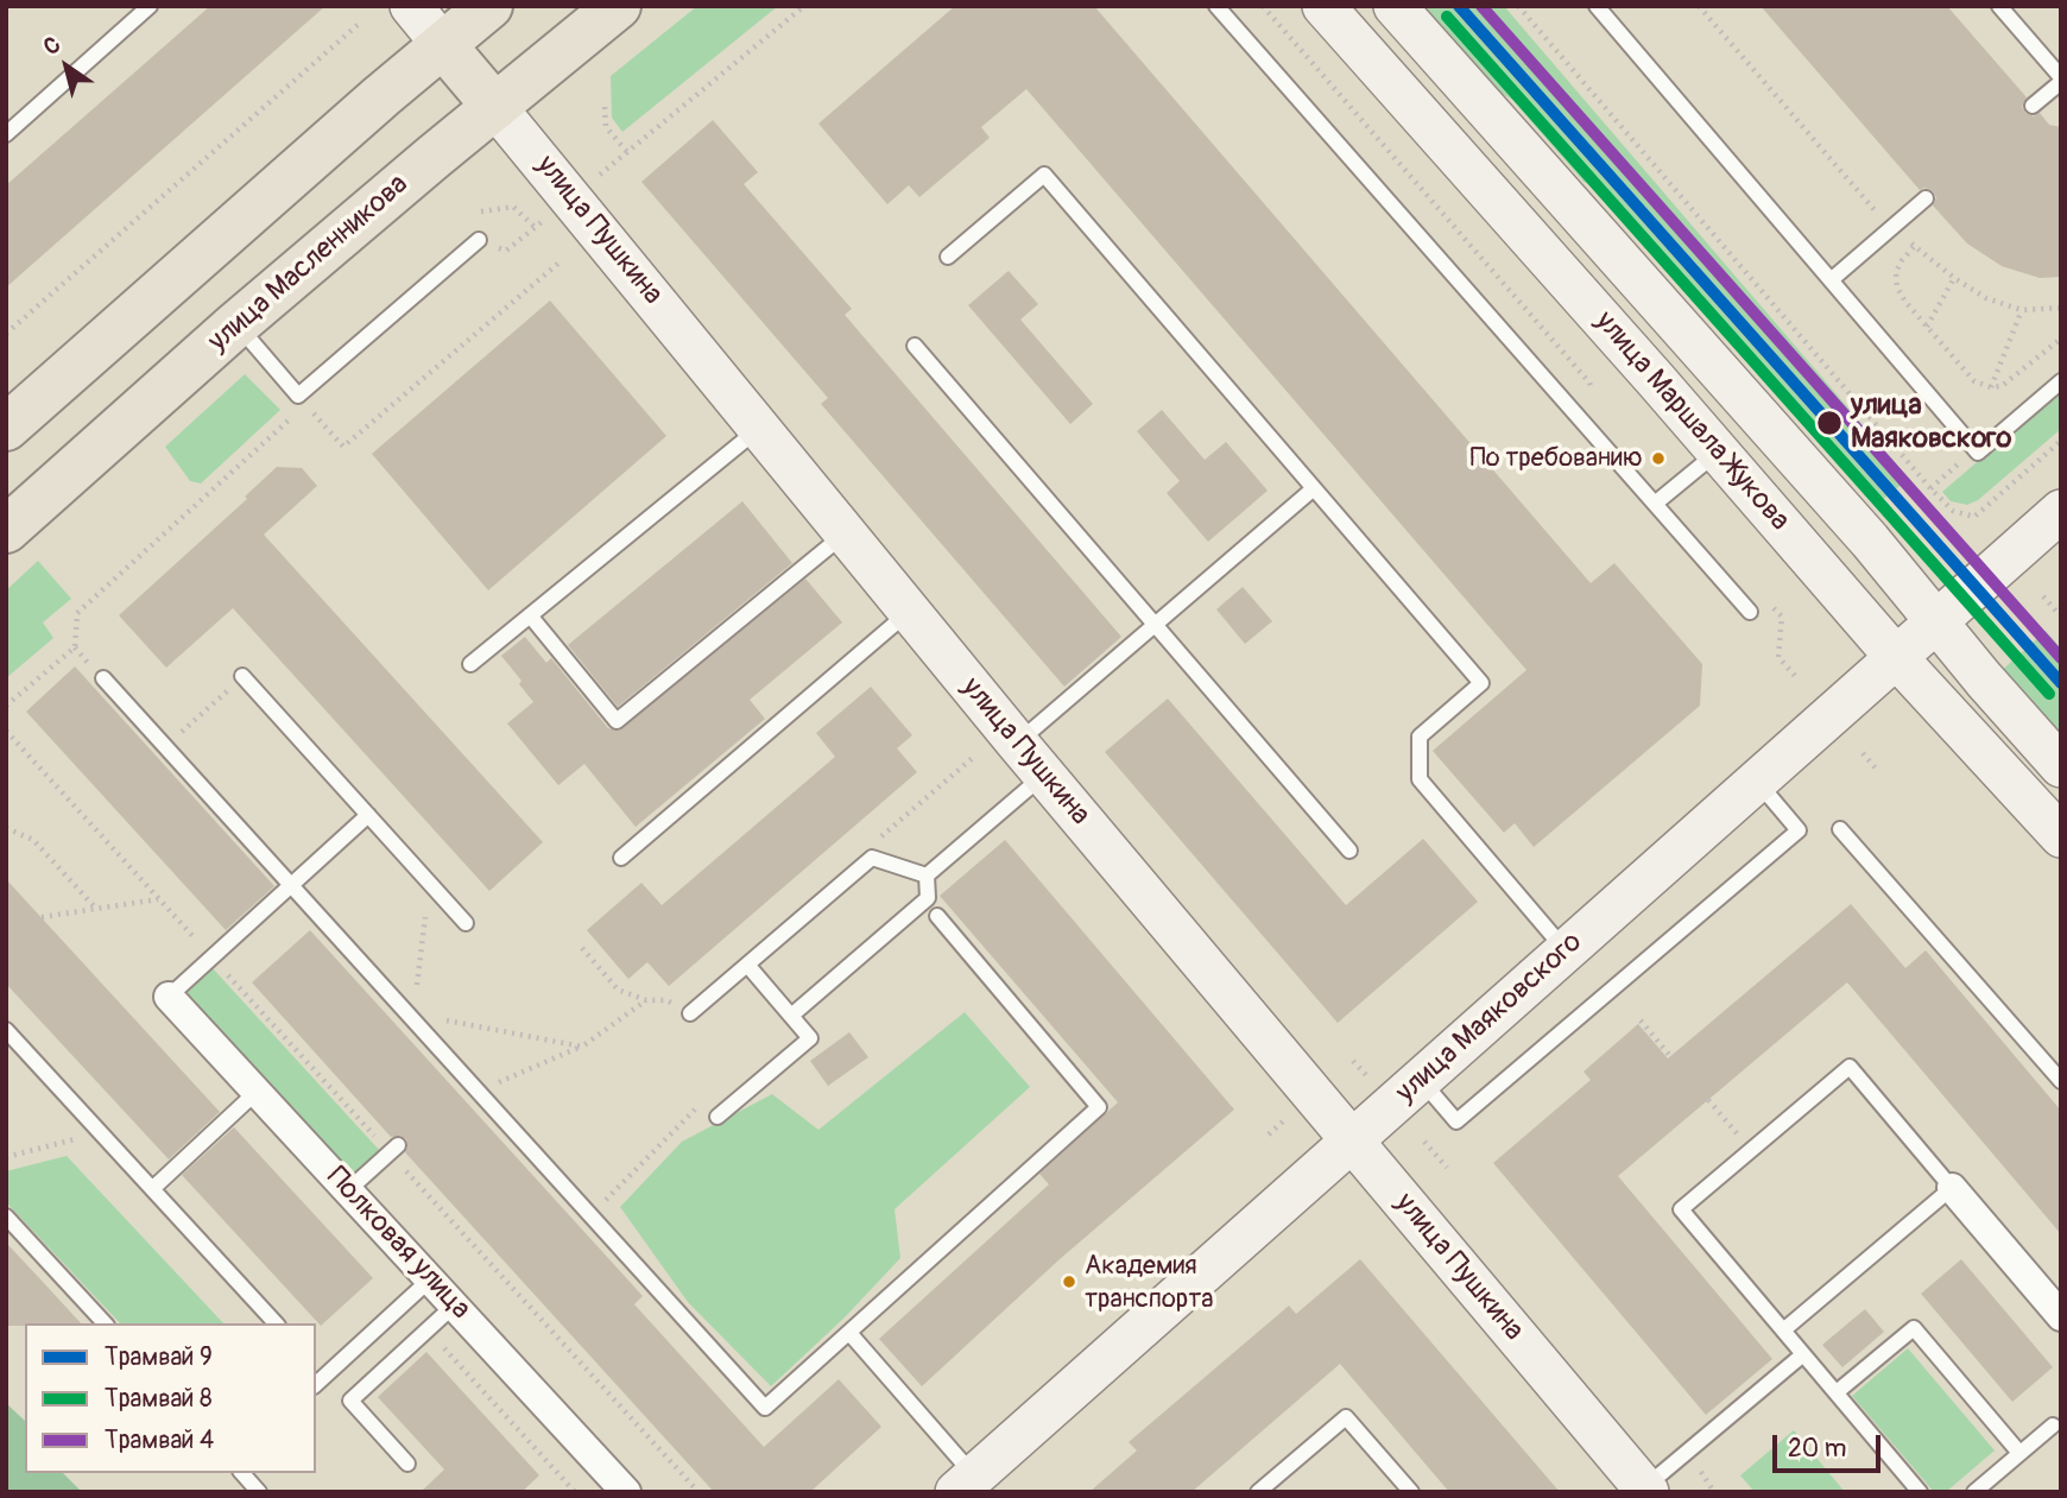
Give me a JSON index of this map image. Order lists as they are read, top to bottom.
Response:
{
  "streets": {
    "main road": [
      "улица Пушкина",
      "улица Масленникова",
      "улица Маршала Жукова",
      "улица Маяковского"
    ],
    "street": ["Полковая улица"]
  },
  "crossings": [
    ["улица Пушкина", "улица Масленникова"],
    ["улица Пушкина", "улица Маяковского"],
    ["улица Маршала Жукова", "улица Маяковского"]
  ],
  "places": ["улица Маяковского", "По требованию", "Академия транспорта"],
  "lines": ["tram line 9", "tram line 4", "tram line 8"],
  "legend": ["Трамвай 9", "Трамвай 8", "Трамвай 4"],
  "scale_bar": "20 m",
  "north": "top left"
}
